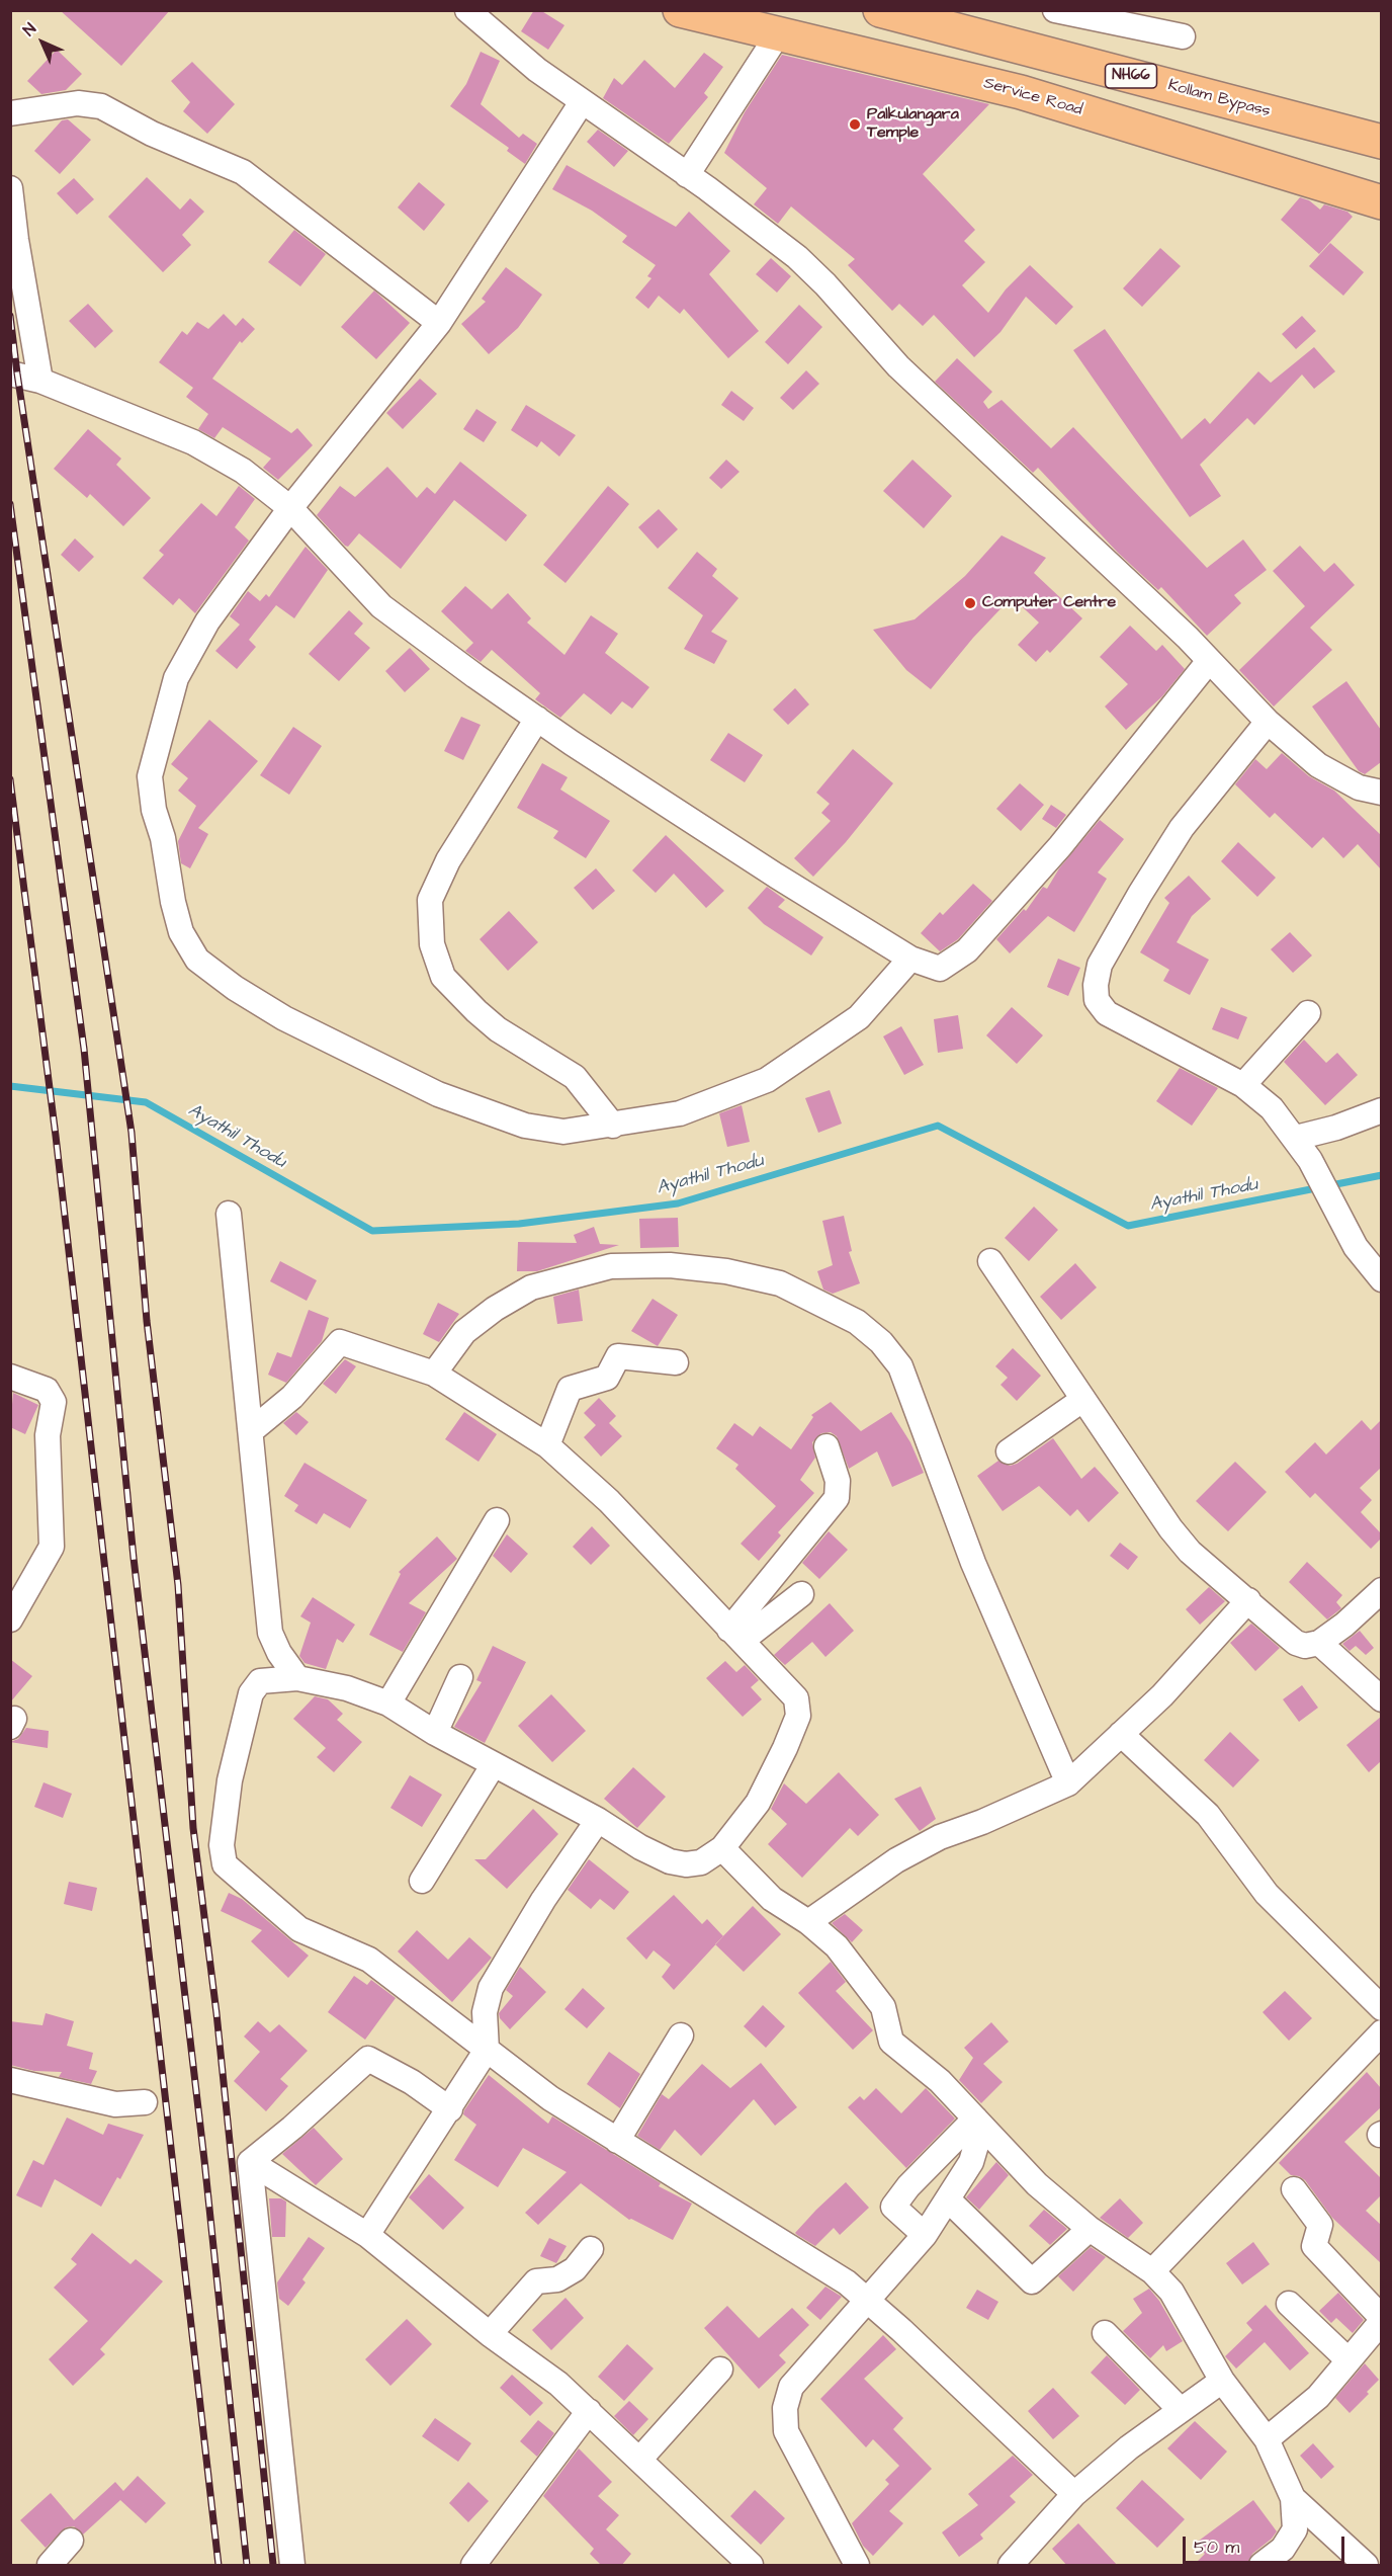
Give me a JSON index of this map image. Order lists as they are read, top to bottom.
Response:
{
  "streets": {
    "highway": ["NH66", "Service Road", "Kollam Bypass"]
  },
  "water": ["Ayathil Thodu"],
  "places": ["Palkulangara Temple", "Computer Centre"],
  "scale_bar": "50 m",
  "north": "top left"
}
